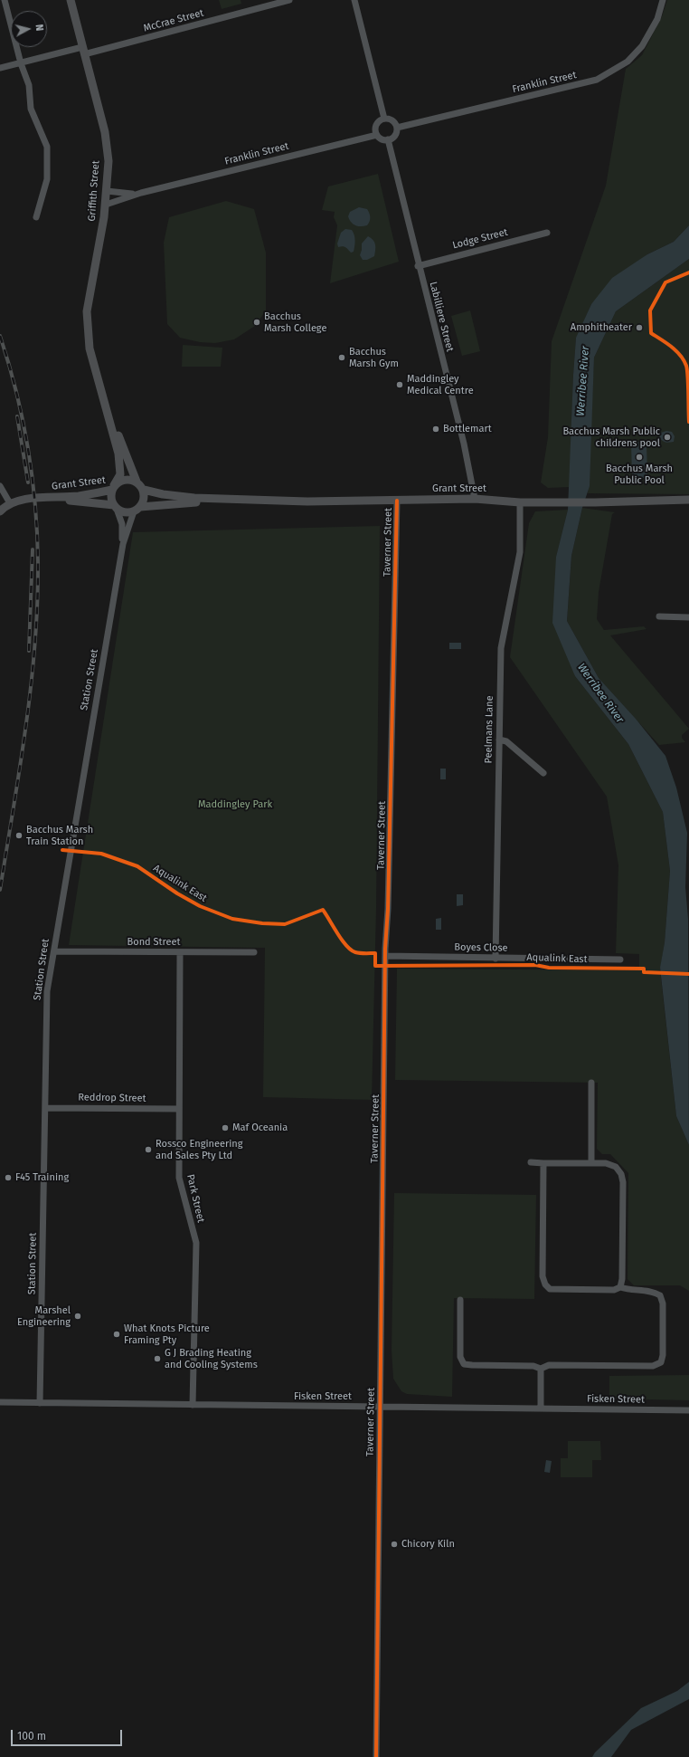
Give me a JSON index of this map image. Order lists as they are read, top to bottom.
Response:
{
  "streets": {
    "main road": ["Griffith Street", "Grant Street"],
    "street": [
      "McCrae Street",
      "Franklin Street",
      "Lodge Street",
      "Labilliere Street",
      "Taverner Street",
      "Station Street",
      "Peelmans Lane",
      "Bond Street",
      "Boyes Close",
      "Reddrop Street",
      "Park Street",
      "Fisken Street"
    ],
    "cycle path": ["Aqualink East"]
  },
  "crossings": [
    ["McCrae Street", "Griffith Street"],
    ["Franklin Street", "Griffith Street"],
    ["Franklin Street", "Labilliere Street"],
    ["Griffith Street", "Grant Street"],
    ["Griffith Street", "Station Street"],
    ["Lodge Street", "Labilliere Street"],
    ["Labilliere Street", "Grant Street"],
    ["Grant Street", "Taverner Street"],
    ["Grant Street", "Station Street"],
    ["Grant Street", "Peelmans Lane"],
    ["Taverner Street", "Boyes Close"],
    ["Taverner Street", "Fisken Street"],
    ["Station Street", "Bond Street"],
    ["Station Street", "Reddrop Street"],
    ["Station Street", "Fisken Street"],
    ["Peelmans Lane", "Boyes Close"],
    ["Bond Street", "Park Street"],
    ["Reddrop Street", "Park Street"],
    ["Park Street", "Fisken Street"]
  ],
  "water": ["Werribee River"],
  "parks": ["Maddingley Park"],
  "places": [
    "Bacchus Marsh College",
    "Amphitheater",
    "Bacchus Marsh Gym",
    "Maddingley Medical Centre",
    "Bottlemart",
    "Bacchus Marsh Public childrens pool",
    "Bacchus Marsh Public Pool",
    "Bacchus Marsh Train Station",
    "Maf Oceania",
    "Rossco Engineering and Sales Pty Ltd",
    "F45 Training",
    "Marshel Engineering",
    "What Knots Picture Framing Pty",
    "G J Brading Heating and Cooling Systems",
    "Chicory Kiln"
  ],
  "scale_bar": "100 m",
  "north": "right"
}
